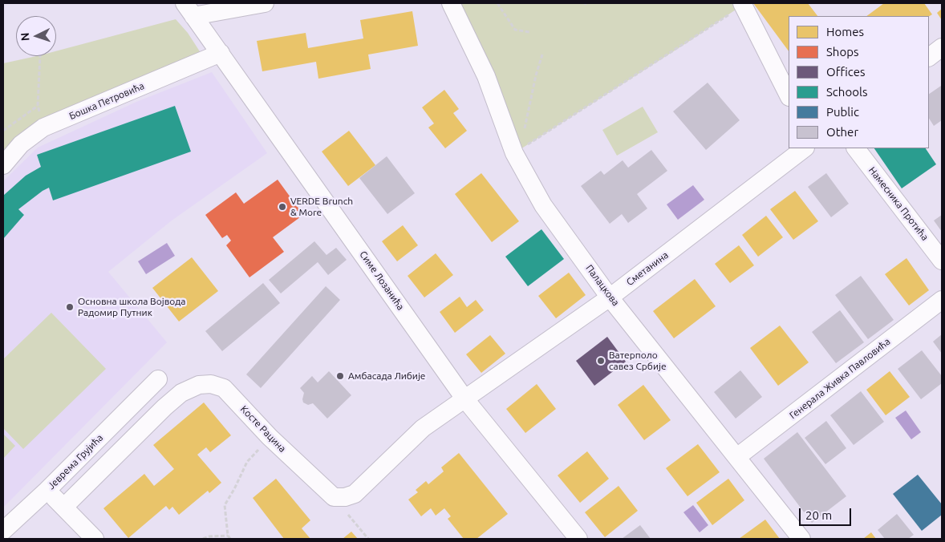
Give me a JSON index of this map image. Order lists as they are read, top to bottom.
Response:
{
  "streets": {
    "street": [
      "Бошка Петровића",
      "Намесника Протића",
      "Сметанина",
      "Симе Лозанића",
      "Палацкова",
      "Генерала Живка Павловића",
      "Косте Рацина",
      "Јеврема Грујића"
    ]
  },
  "crossings": [
    ["Бошка Петровића", "Симе Лозанића"],
    ["Сметанина", "Симе Лозанића"],
    ["Сметанина", "Палацкова"],
    ["Палацкова", "Генерала Живка Павловића"]
  ],
  "places": [
    "VERDE Brunch & More",
    "Основна школа Војвода Радомир Путник",
    "Ватерполо савез Србије",
    "Амбасада Либије"
  ],
  "legend": [
    "Homes",
    "Shops",
    "Offices",
    "Schools",
    "Public",
    "Other"
  ],
  "scale_bar": "20 m",
  "north": "left"
}
